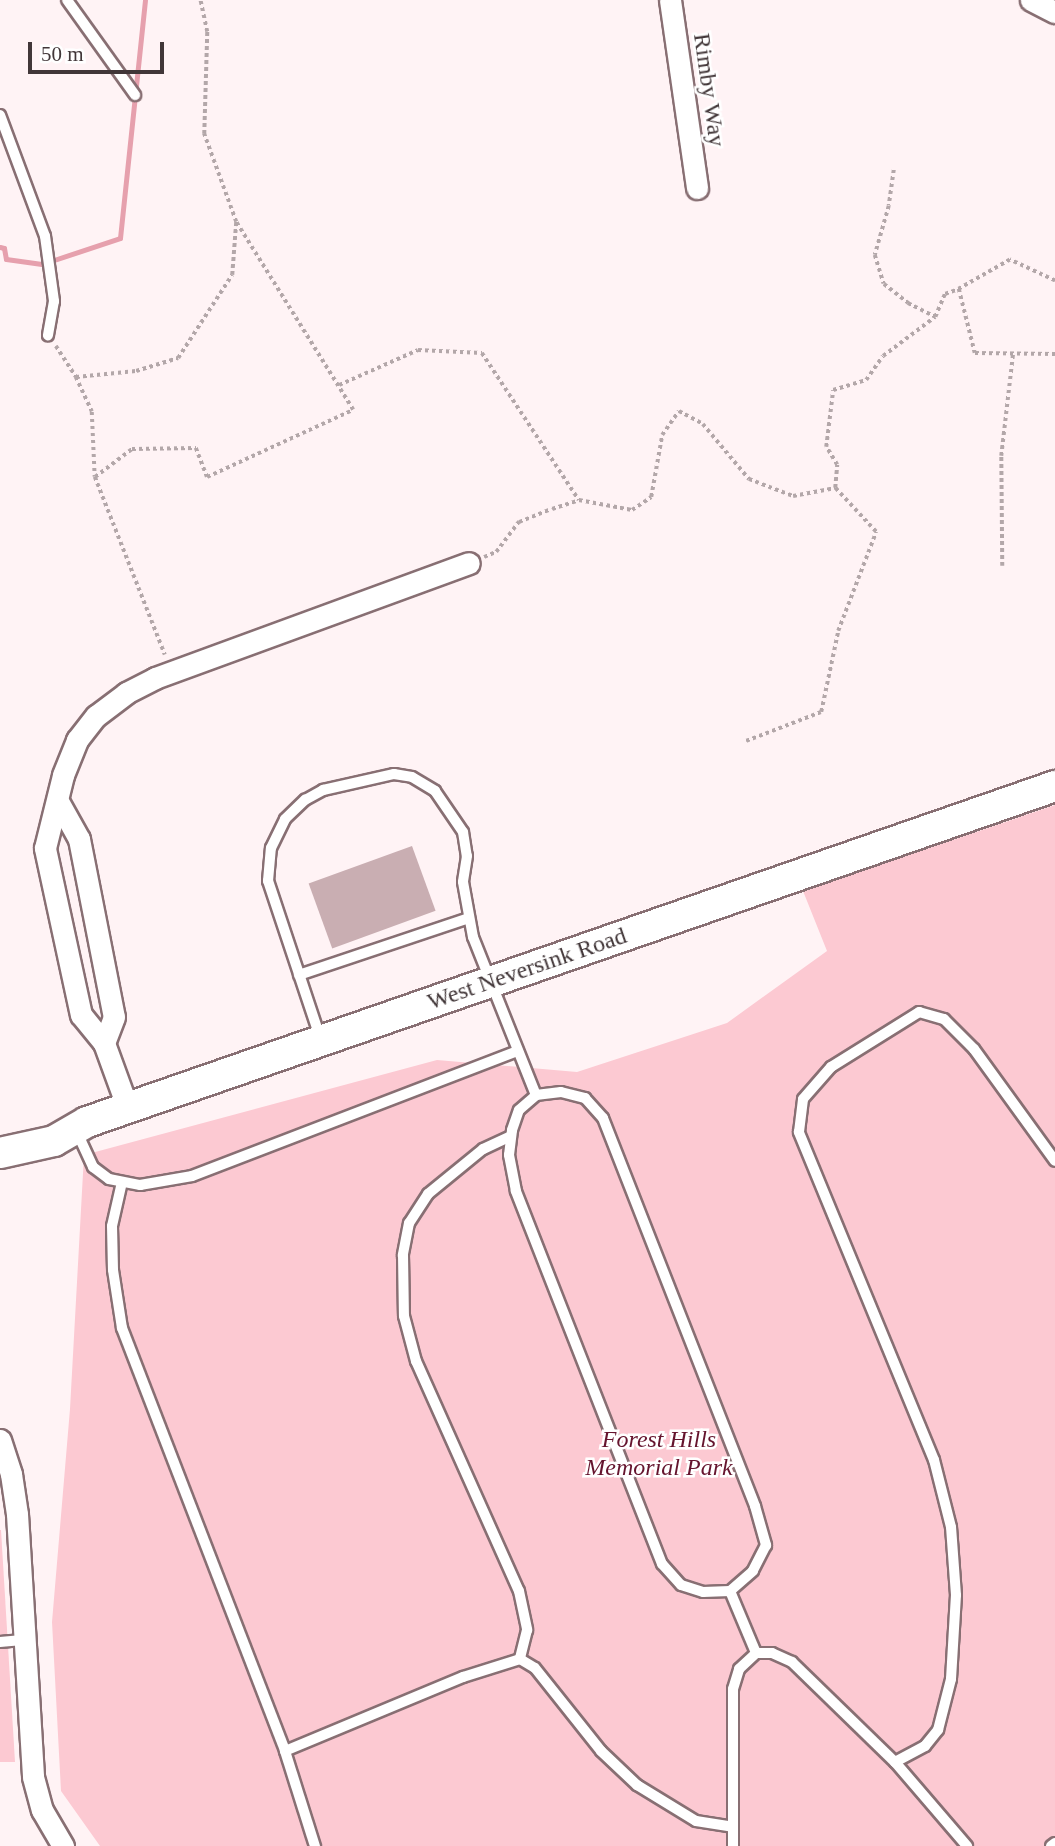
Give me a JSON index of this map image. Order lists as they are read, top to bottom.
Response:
{
  "streets": {
    "street": ["Rimby Way", "West Neversink Road"]
  },
  "parks": ["Forest Hills Memorial Park"],
  "scale_bar": "50 m"
}
